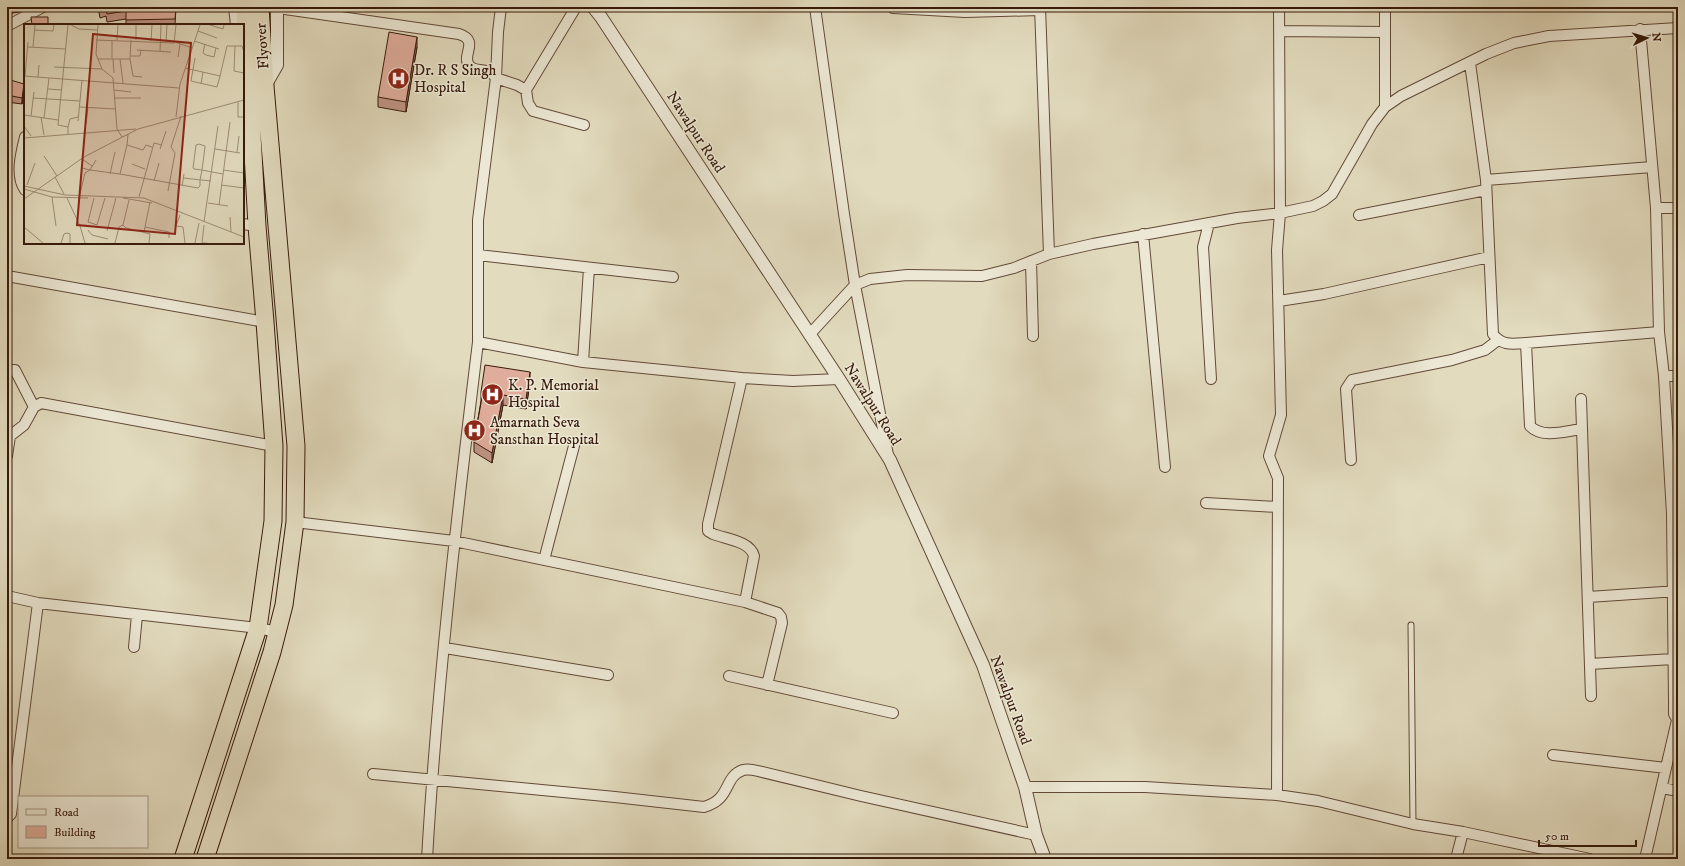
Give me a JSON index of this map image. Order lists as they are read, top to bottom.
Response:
{
  "streets": {
    "highway": ["Flyover"],
    "street": ["Nawalpur Road"]
  },
  "places": {
    "hospital": ["Dr. R S Singh Hospital", "K. P. Memorial Hospital", "Amarnath Seva Sansthan Hospital"]
  },
  "legend": ["Road", "Building"],
  "scale_bar": "50 m",
  "north": "right"
}
